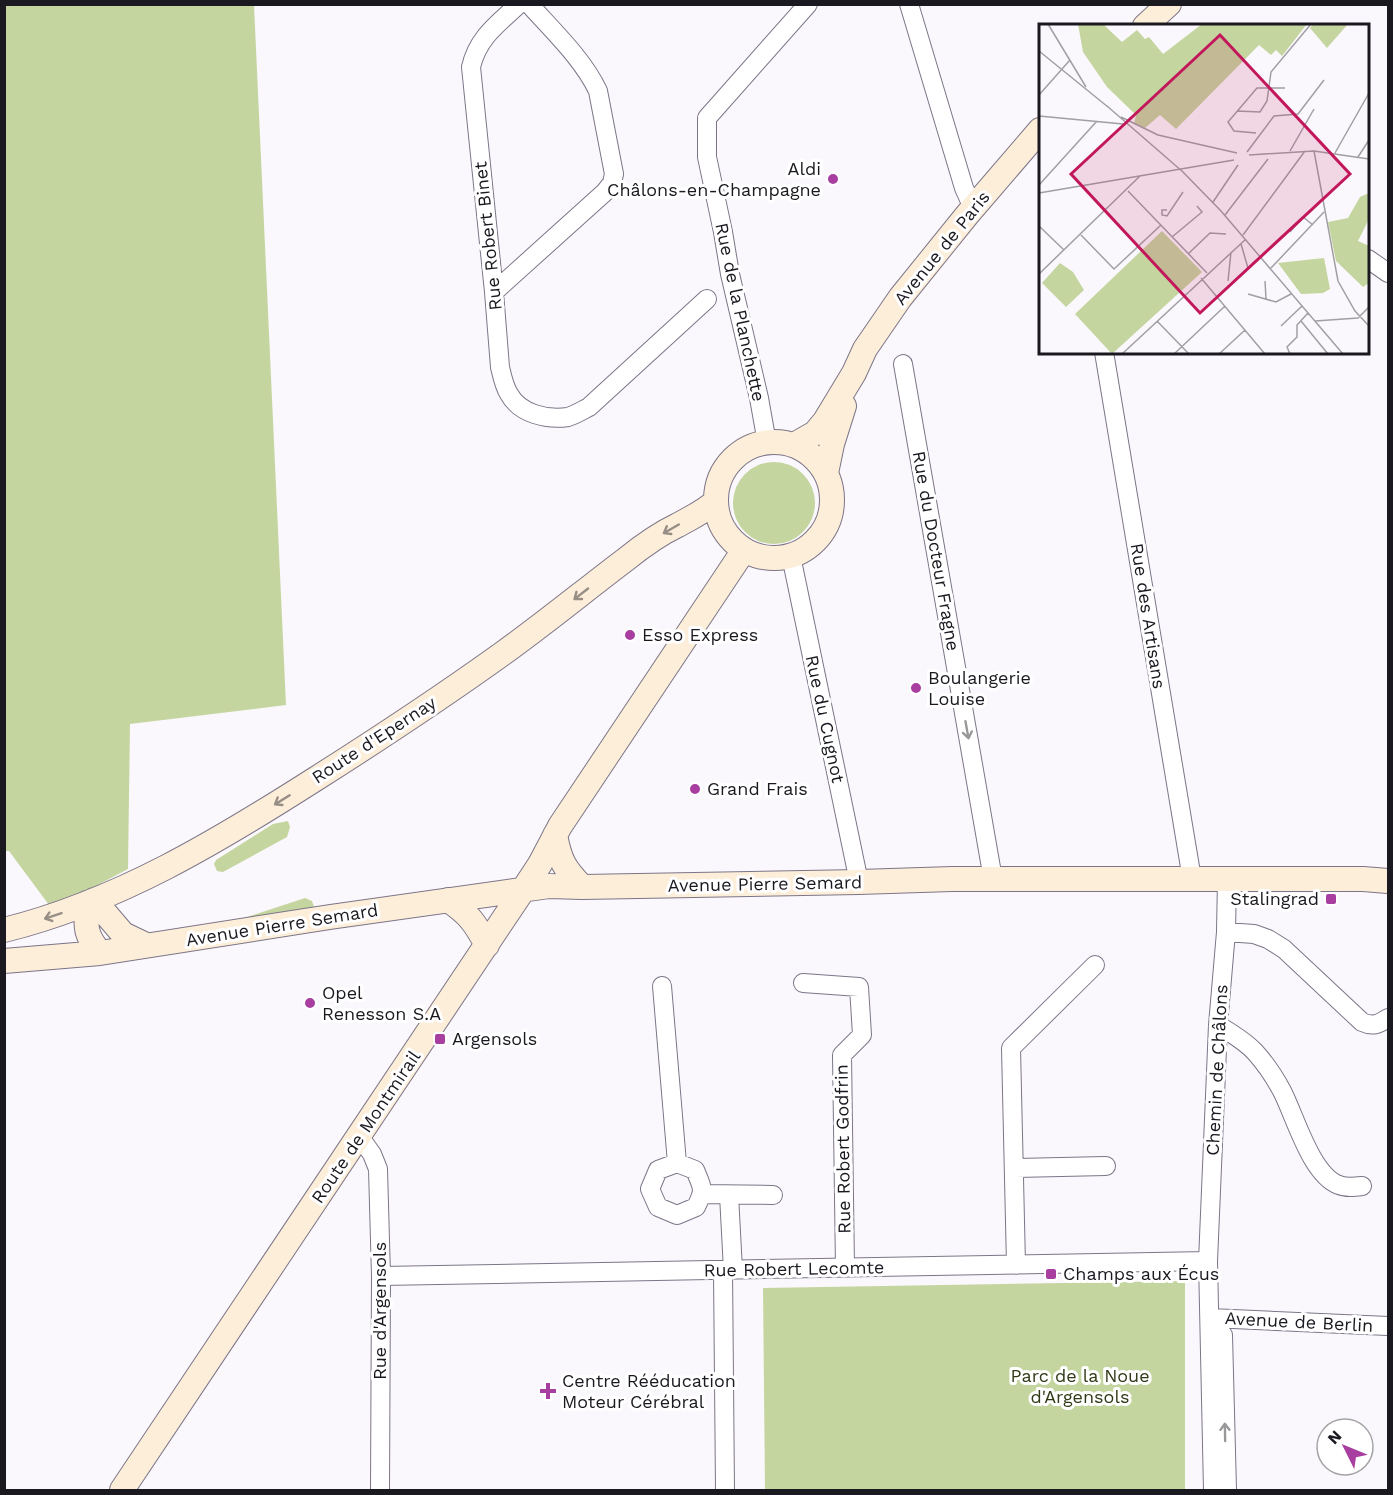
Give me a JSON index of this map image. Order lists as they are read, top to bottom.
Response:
{
  "streets": {
    "main road": [
      "Avenue de Paris",
      "Route d'Epernay",
      "Avenue Pierre Semard",
      "Route de Montmirail"
    ],
    "street": [
      "Rue Robert Binet",
      "Rue de la Planchette",
      "Rue du Docteur Fragne",
      "Rue des Artisans",
      "Rue du Cugnot",
      "Chemin de Châlons",
      "Rue Robert Godfrin",
      "Rue Robert Lecomte",
      "Rue d'Argensols",
      "Avenue de Berlin"
    ]
  },
  "crossings": [
    ["Avenue de Paris", "Rue de la Planchette"],
    ["Avenue de Paris", "Rue du Cugnot"],
    ["Avenue de Paris", "Route d'Epernay"],
    ["Avenue de Paris", "Route de Montmirail"],
    ["Rue de la Planchette", "Rue du Cugnot"],
    ["Rue de la Planchette", "Route d'Epernay"],
    ["Rue de la Planchette", "Route de Montmirail"],
    ["Rue du Docteur Fragne", "Avenue Pierre Semard"],
    ["Rue des Artisans", "Avenue Pierre Semard"],
    ["Rue du Cugnot", "Route d'Epernay"],
    ["Rue du Cugnot", "Avenue Pierre Semard"],
    ["Rue du Cugnot", "Route de Montmirail"],
    ["Route d'Epernay", "Route de Montmirail"],
    ["Avenue Pierre Semard", "Chemin de Châlons"],
    ["Avenue Pierre Semard", "Route de Montmirail"],
    ["Chemin de Châlons", "Rue Robert Lecomte"],
    ["Chemin de Châlons", "Avenue de Berlin"],
    ["Route de Montmirail", "Rue d'Argensols"],
    ["Rue Robert Godfrin", "Rue Robert Lecomte"],
    ["Rue Robert Lecomte", "Rue d'Argensols"]
  ],
  "one_way": ["Rue du Docteur Fragne", "Route d'Epernay"],
  "parks": ["Parc de la Noue d'Argensols"],
  "places": {
    "other": [
      "Aldi Châlons-en-Champagne",
      "Esso Express",
      "Boulangerie Louise",
      "Grand Frais",
      "Opel Renesson S.A"
    ],
    "transit": ["Stalingrad", "Argensols", "Champs aux Écus"],
    "health": ["Centre Rééducation Moteur Cérébral"]
  },
  "north": "top left"
}
